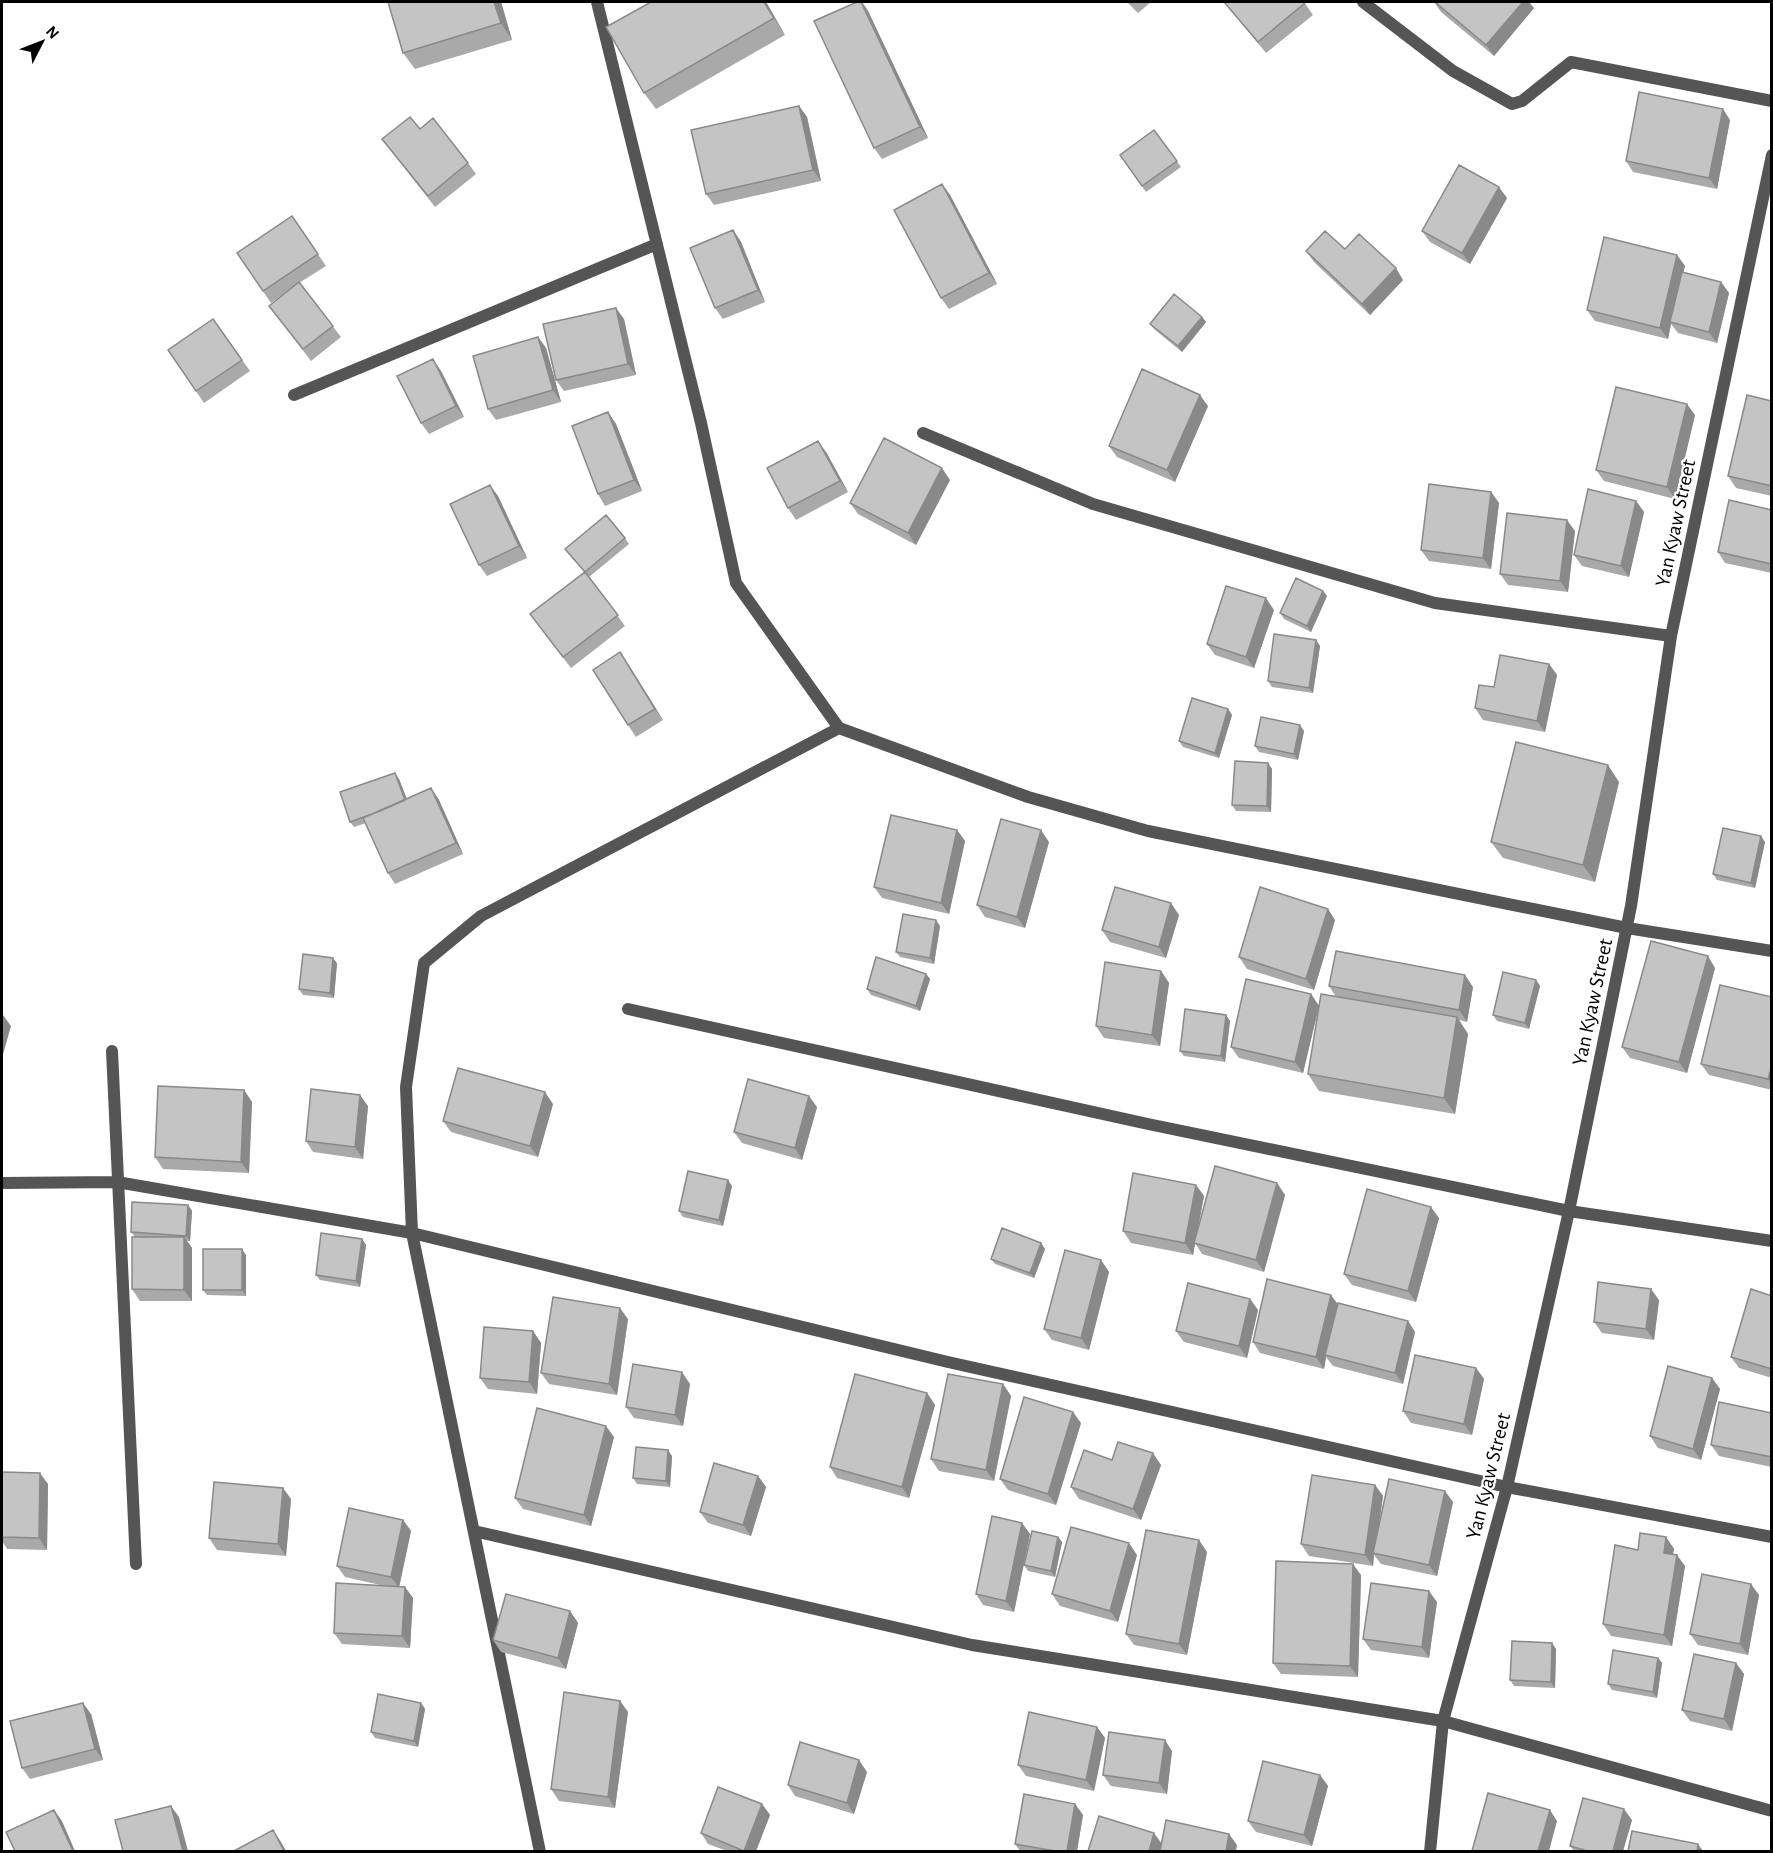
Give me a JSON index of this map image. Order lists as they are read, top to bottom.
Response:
{
  "streets": {
    "street": ["Yan Kyaw Street"]
  },
  "north": "top right"
}
